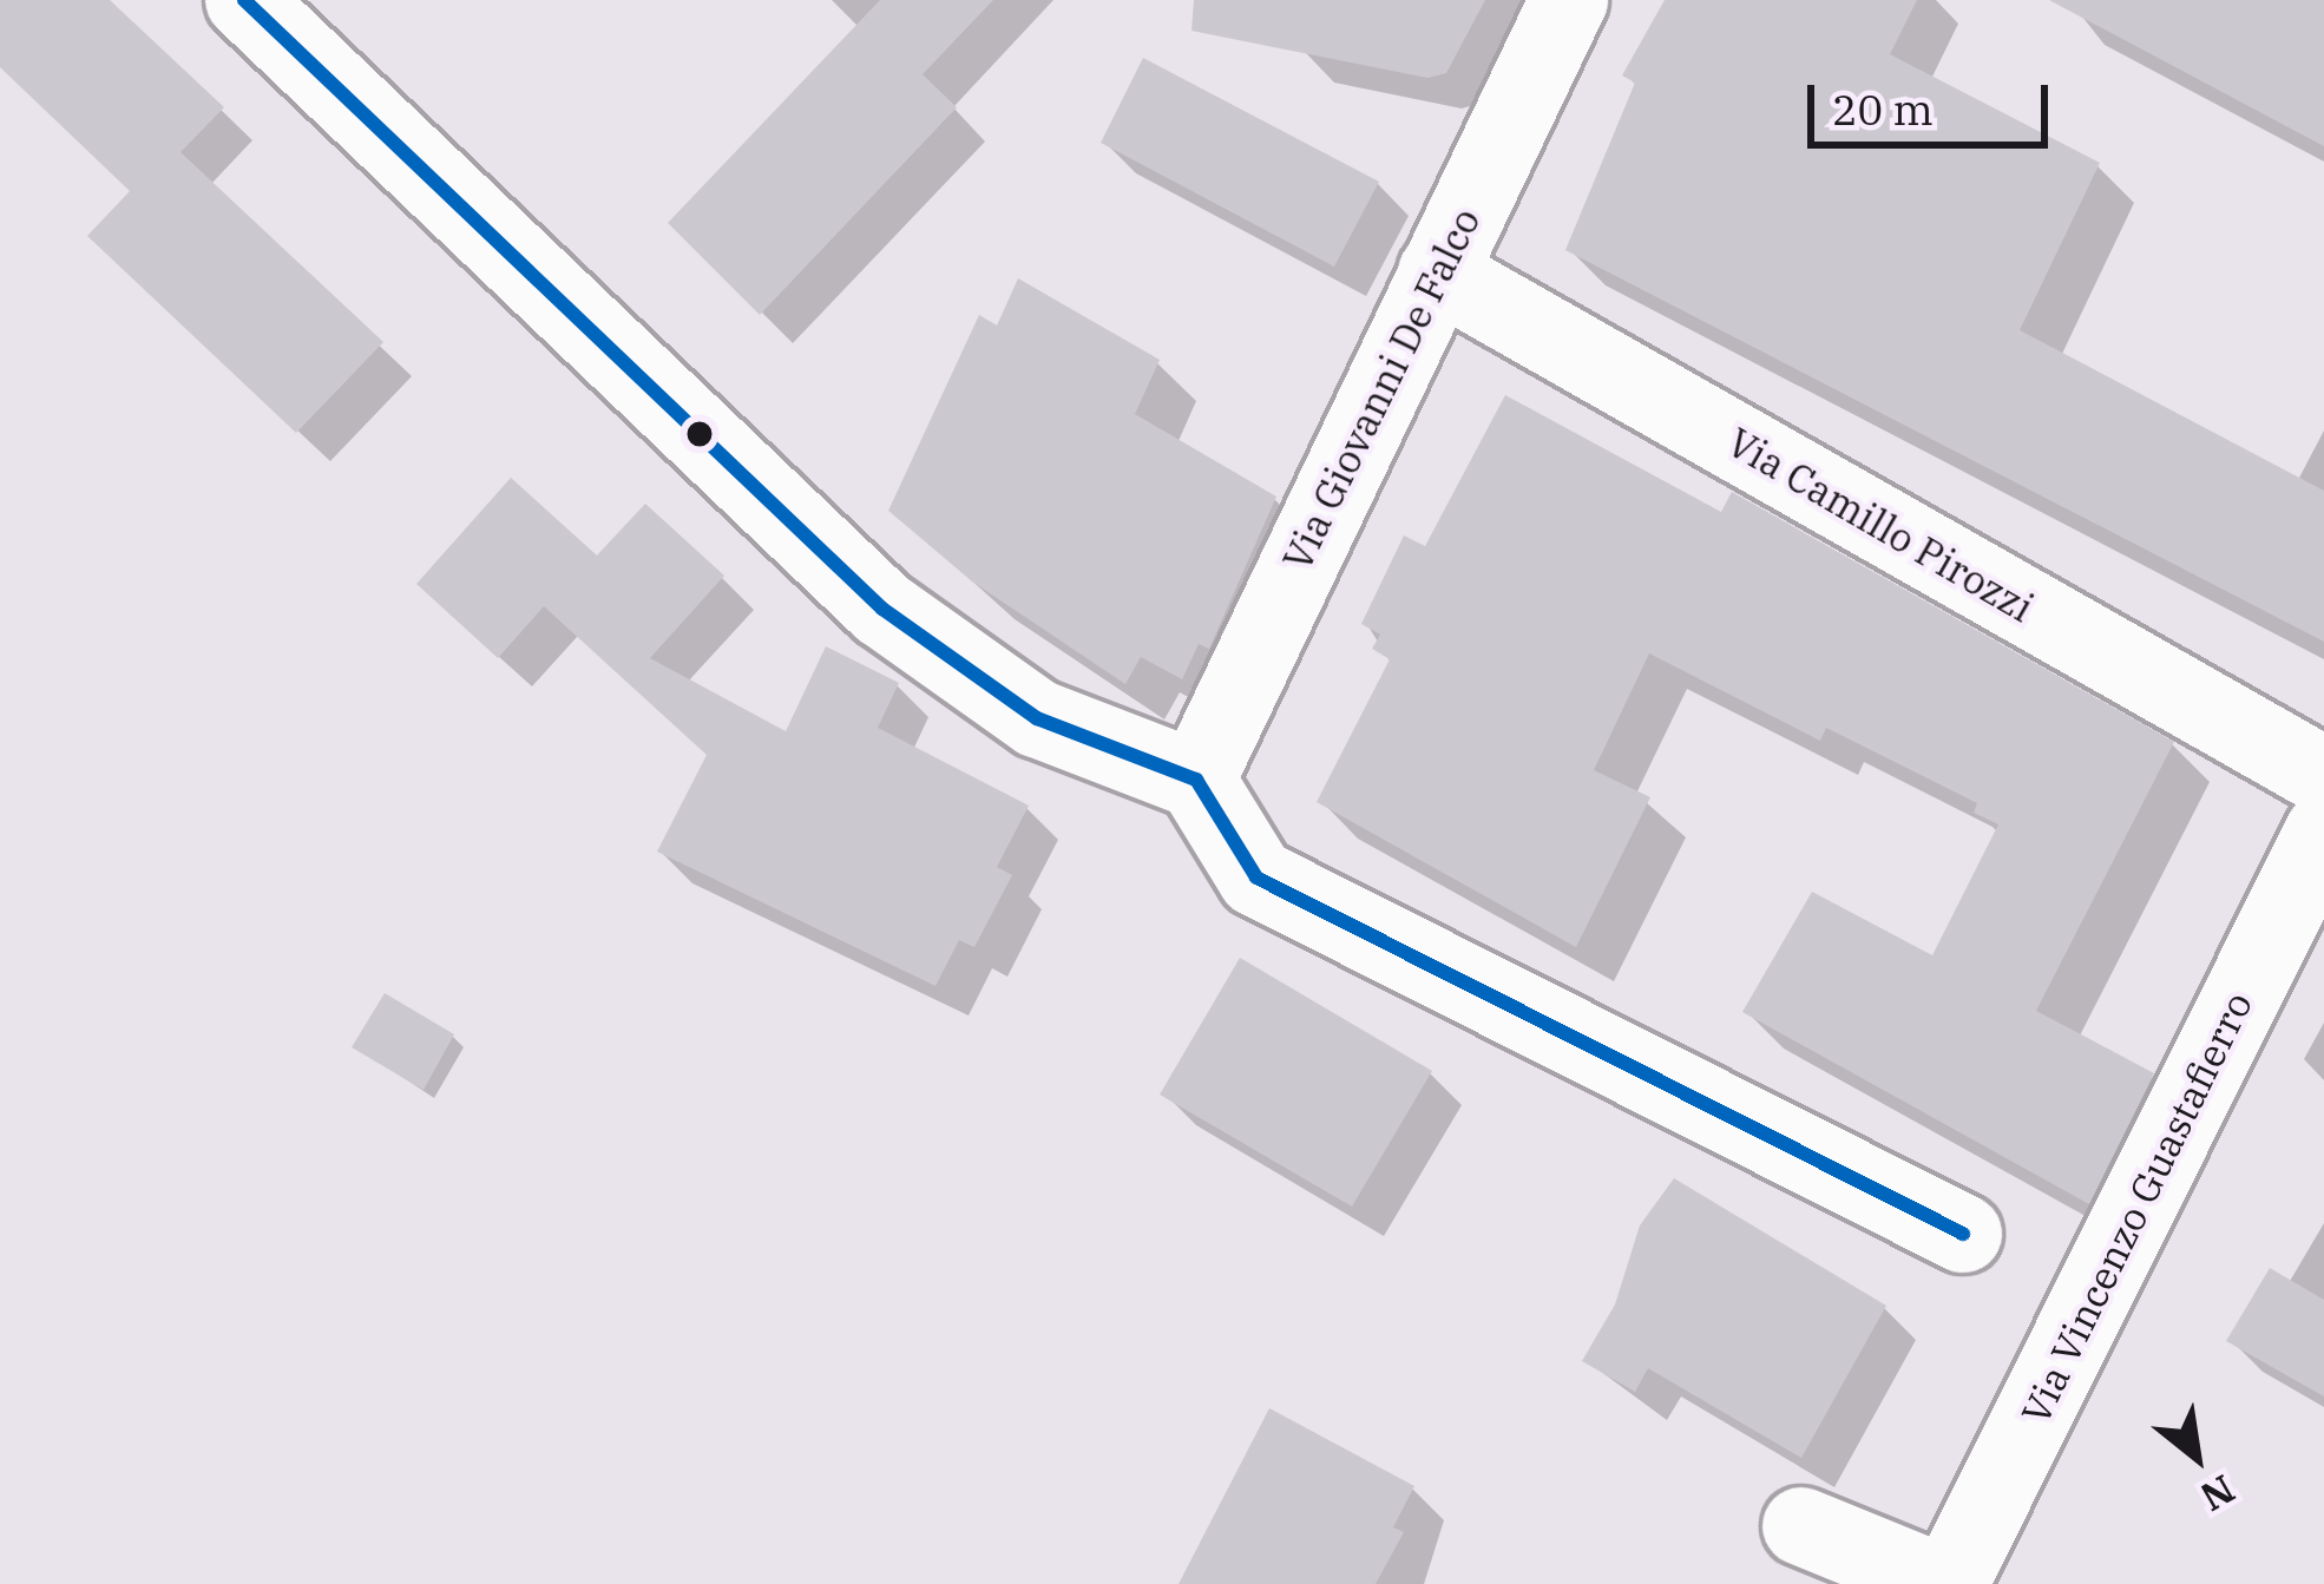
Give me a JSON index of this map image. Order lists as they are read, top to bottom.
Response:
{
  "streets": {
    "street": ["Via Giovanni De Falco", "Via Camillo Pirozzi", "Via Vincenzo Guastafierro"]
  },
  "crossings": [
    ["Via Giovanni De Falco", "Via Camillo Pirozzi"]
  ],
  "scale_bar": "20 m",
  "north": "bottom right"
}
